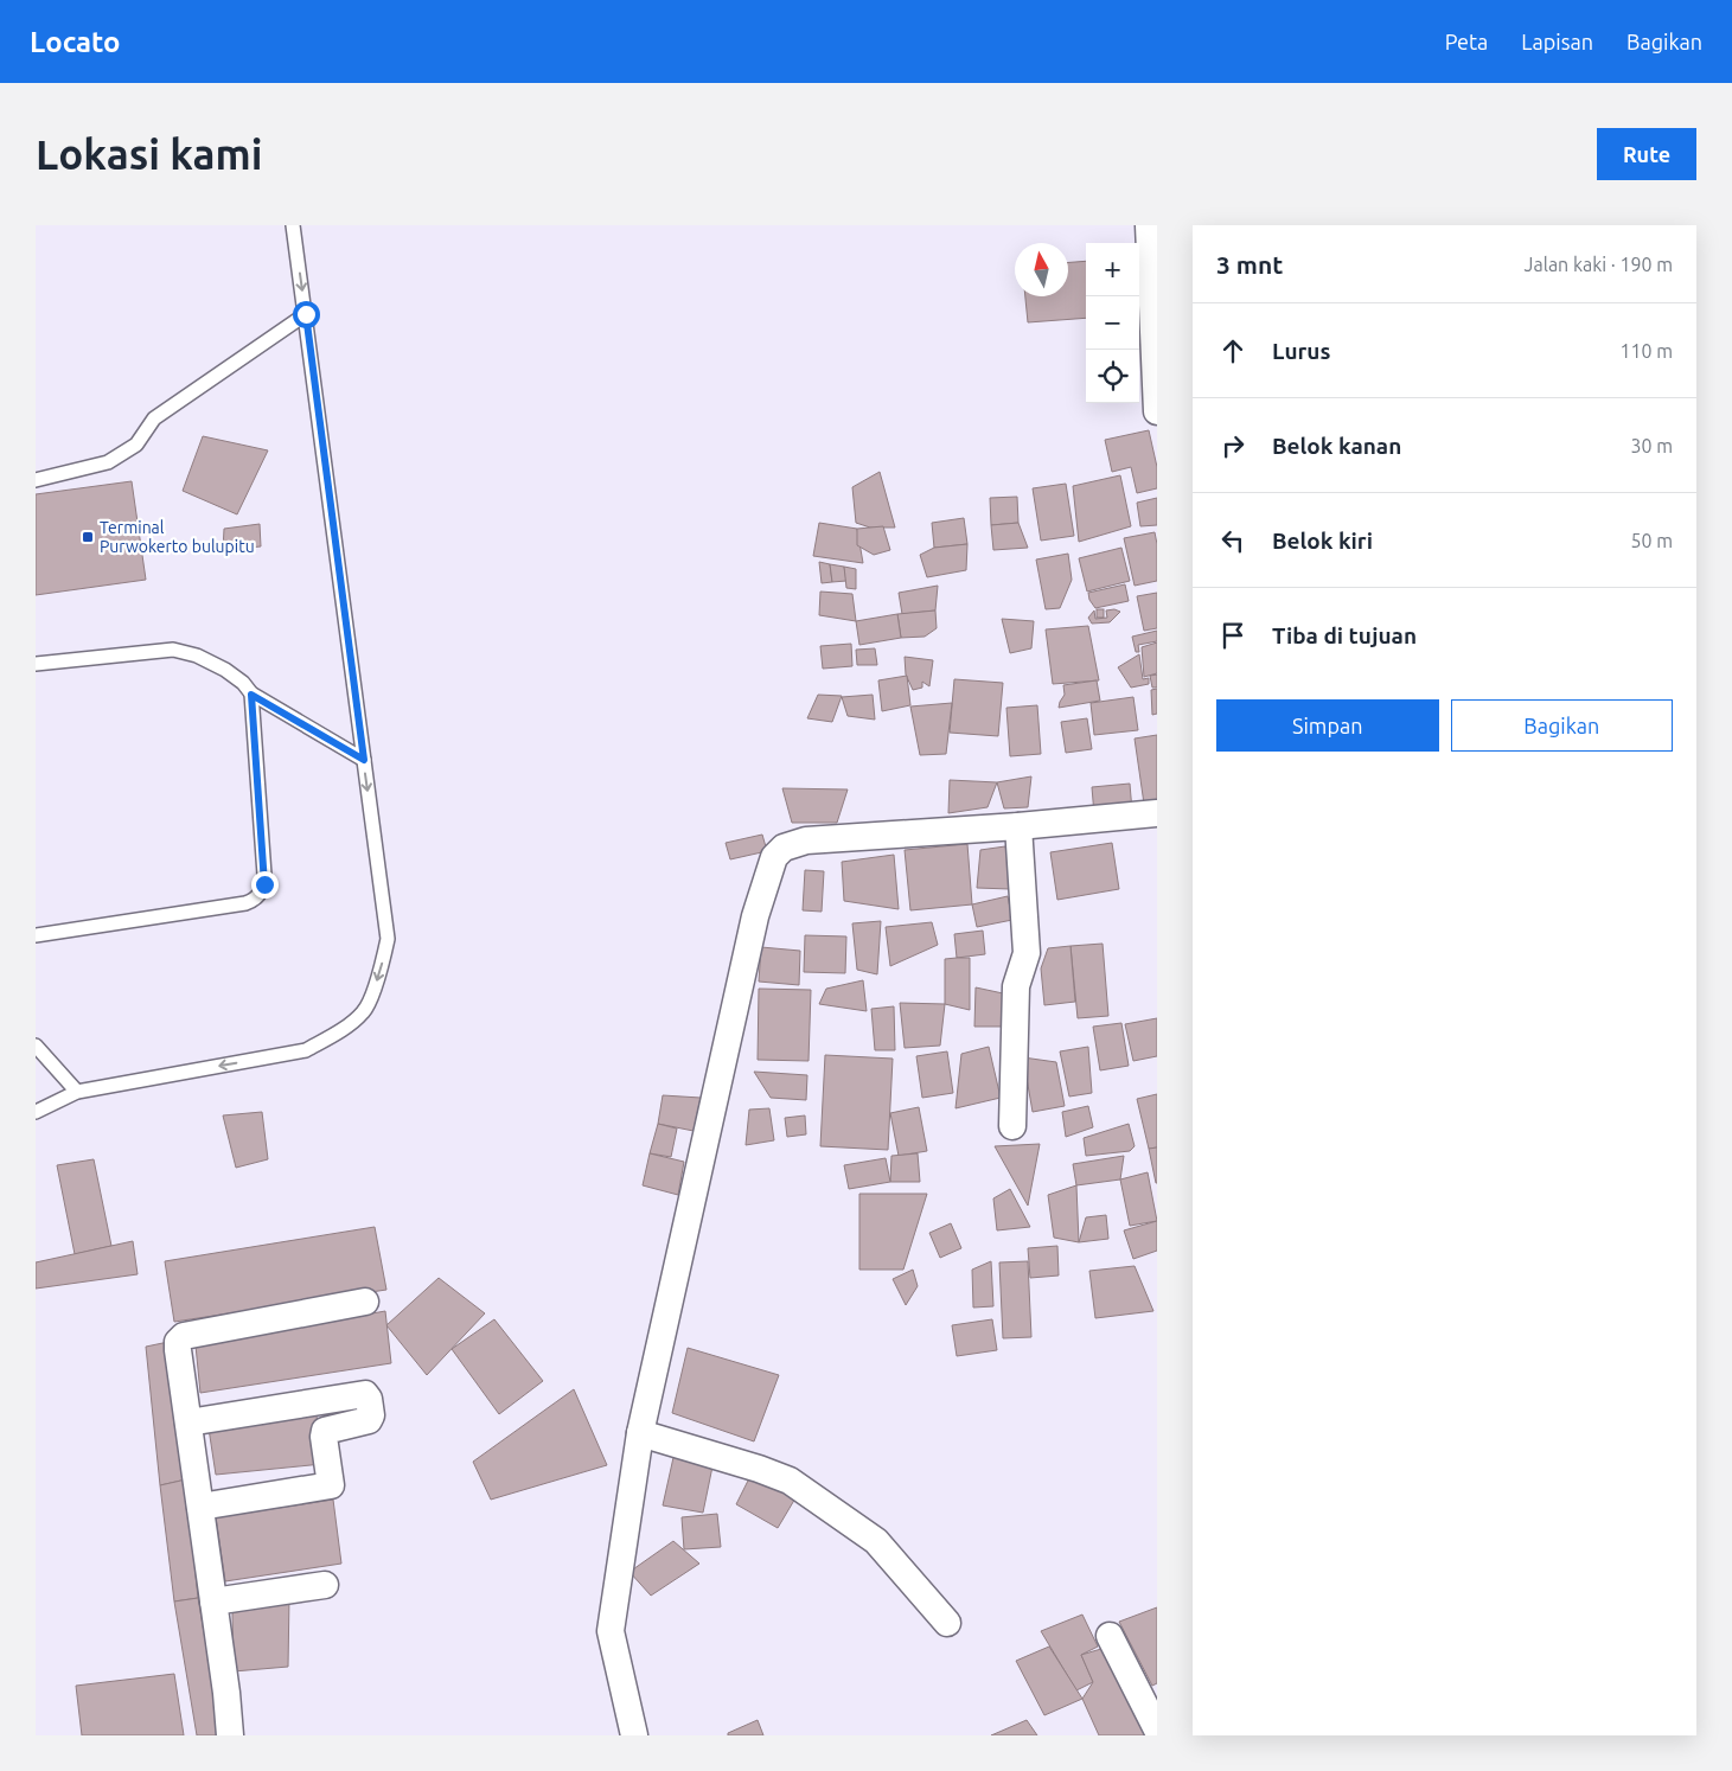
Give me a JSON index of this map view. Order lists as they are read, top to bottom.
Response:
{
  "places": {
    "transit": ["Terminal Purwokerto bulupitu"]
  },
  "north": "top",
  "page": {
    "header": "Locato",
    "nav": ["Peta", "Lapisan", "Bagikan"],
    "buttons": [
      "Rute",
      ["Simpan", "Bagikan"]
    ],
    "title": "Lokasi kami",
    "heading": ["3 mnt", "Jalan kaki · 190 m"],
    "map_buttons": ["+", "−"],
    "list": [
      ["Lurus", "110 m"],
      ["Belok kanan", "30 m"],
      ["Belok kiri", "50 m"],
      "Tiba di tujuan"
    ]
  }
}
